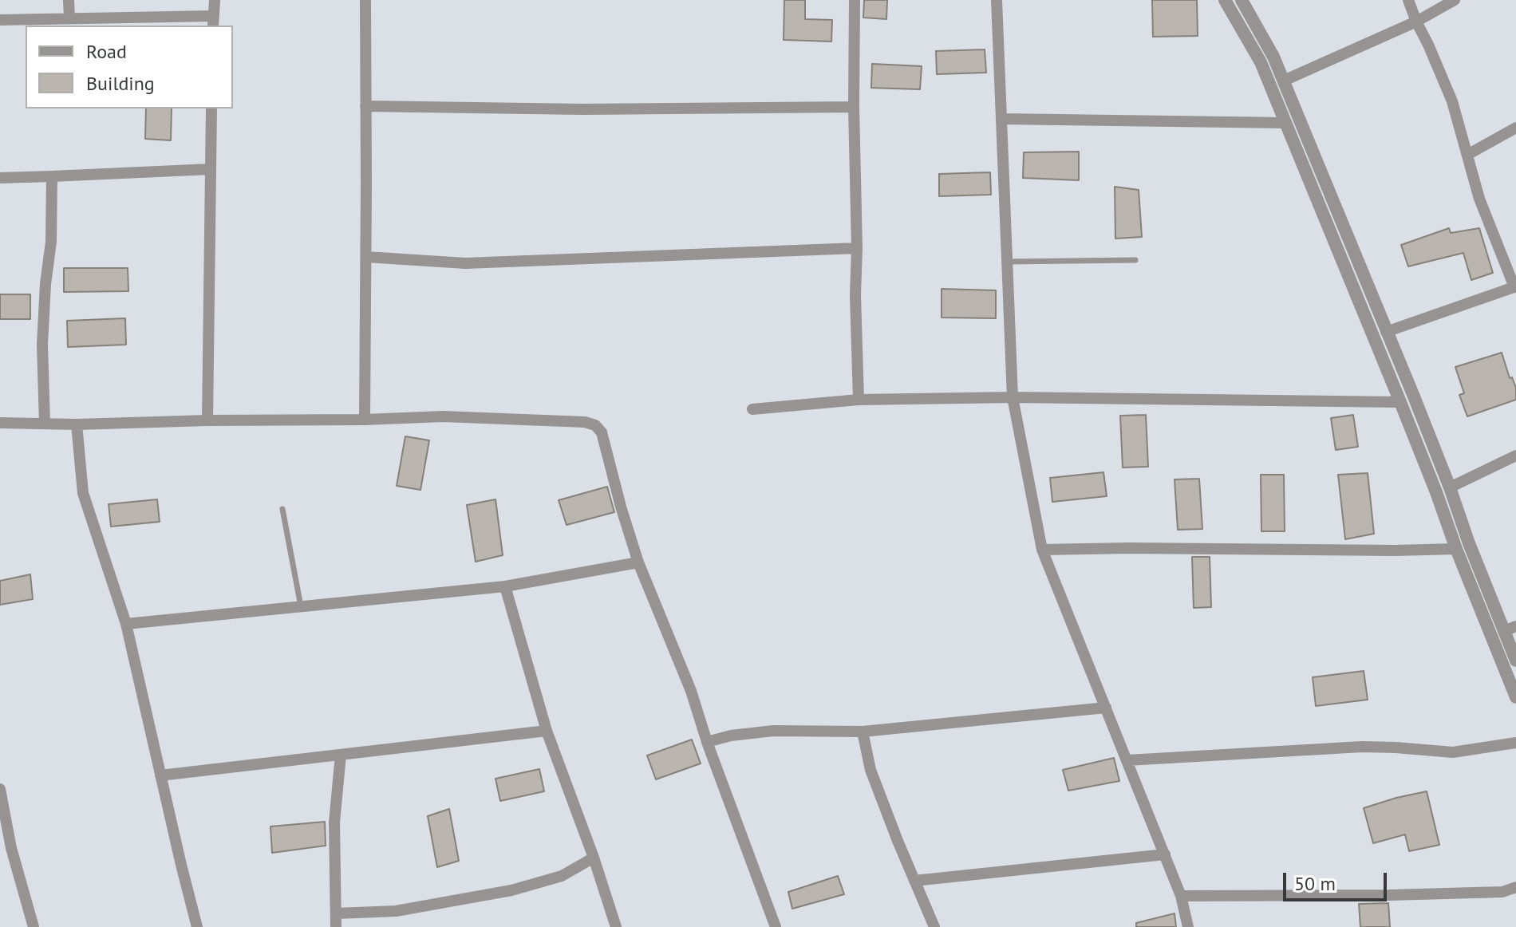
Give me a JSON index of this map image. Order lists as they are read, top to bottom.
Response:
{
  "legend": ["Road", "Building"],
  "scale_bar": "50 m"
}
